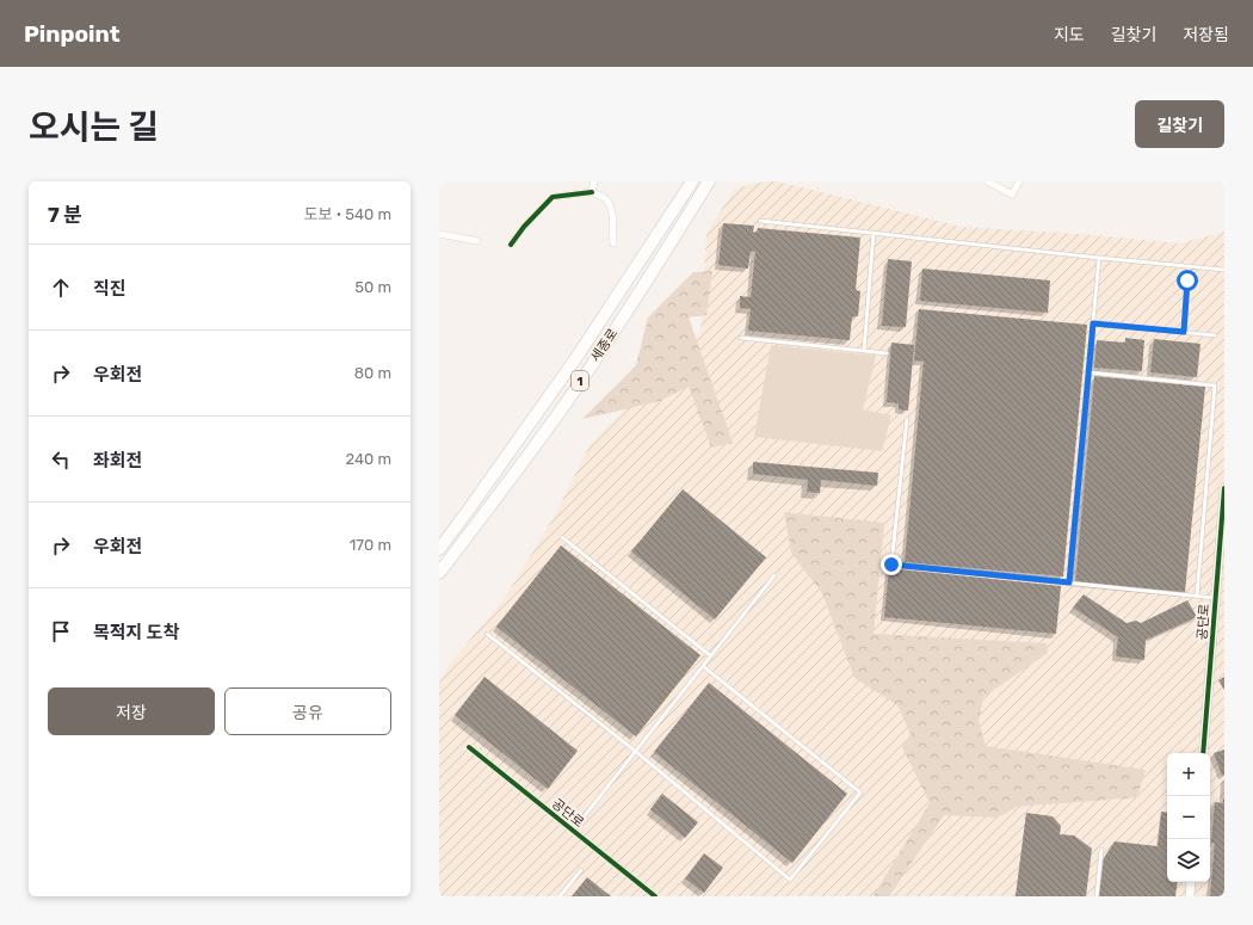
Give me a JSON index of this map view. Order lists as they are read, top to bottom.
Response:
{
  "streets": {
    "highway": ["세종로", "1"],
    "street": ["공단로"]
  },
  "page": {
    "header": "Pinpoint",
    "nav": ["지도", "길찾기", "저장됨"],
    "title": "오시는 길",
    "buttons": [
      "길찾기",
      ["저장", "공유"]
    ],
    "heading": ["7 분", "도보 · 540 m"],
    "list": [
      ["직진", "50 m"],
      ["우회전", "80 m"],
      ["좌회전", "240 m"],
      ["우회전", "170 m"],
      "목적지 도착"
    ],
    "map_buttons": ["+", "−"]
  }
}
